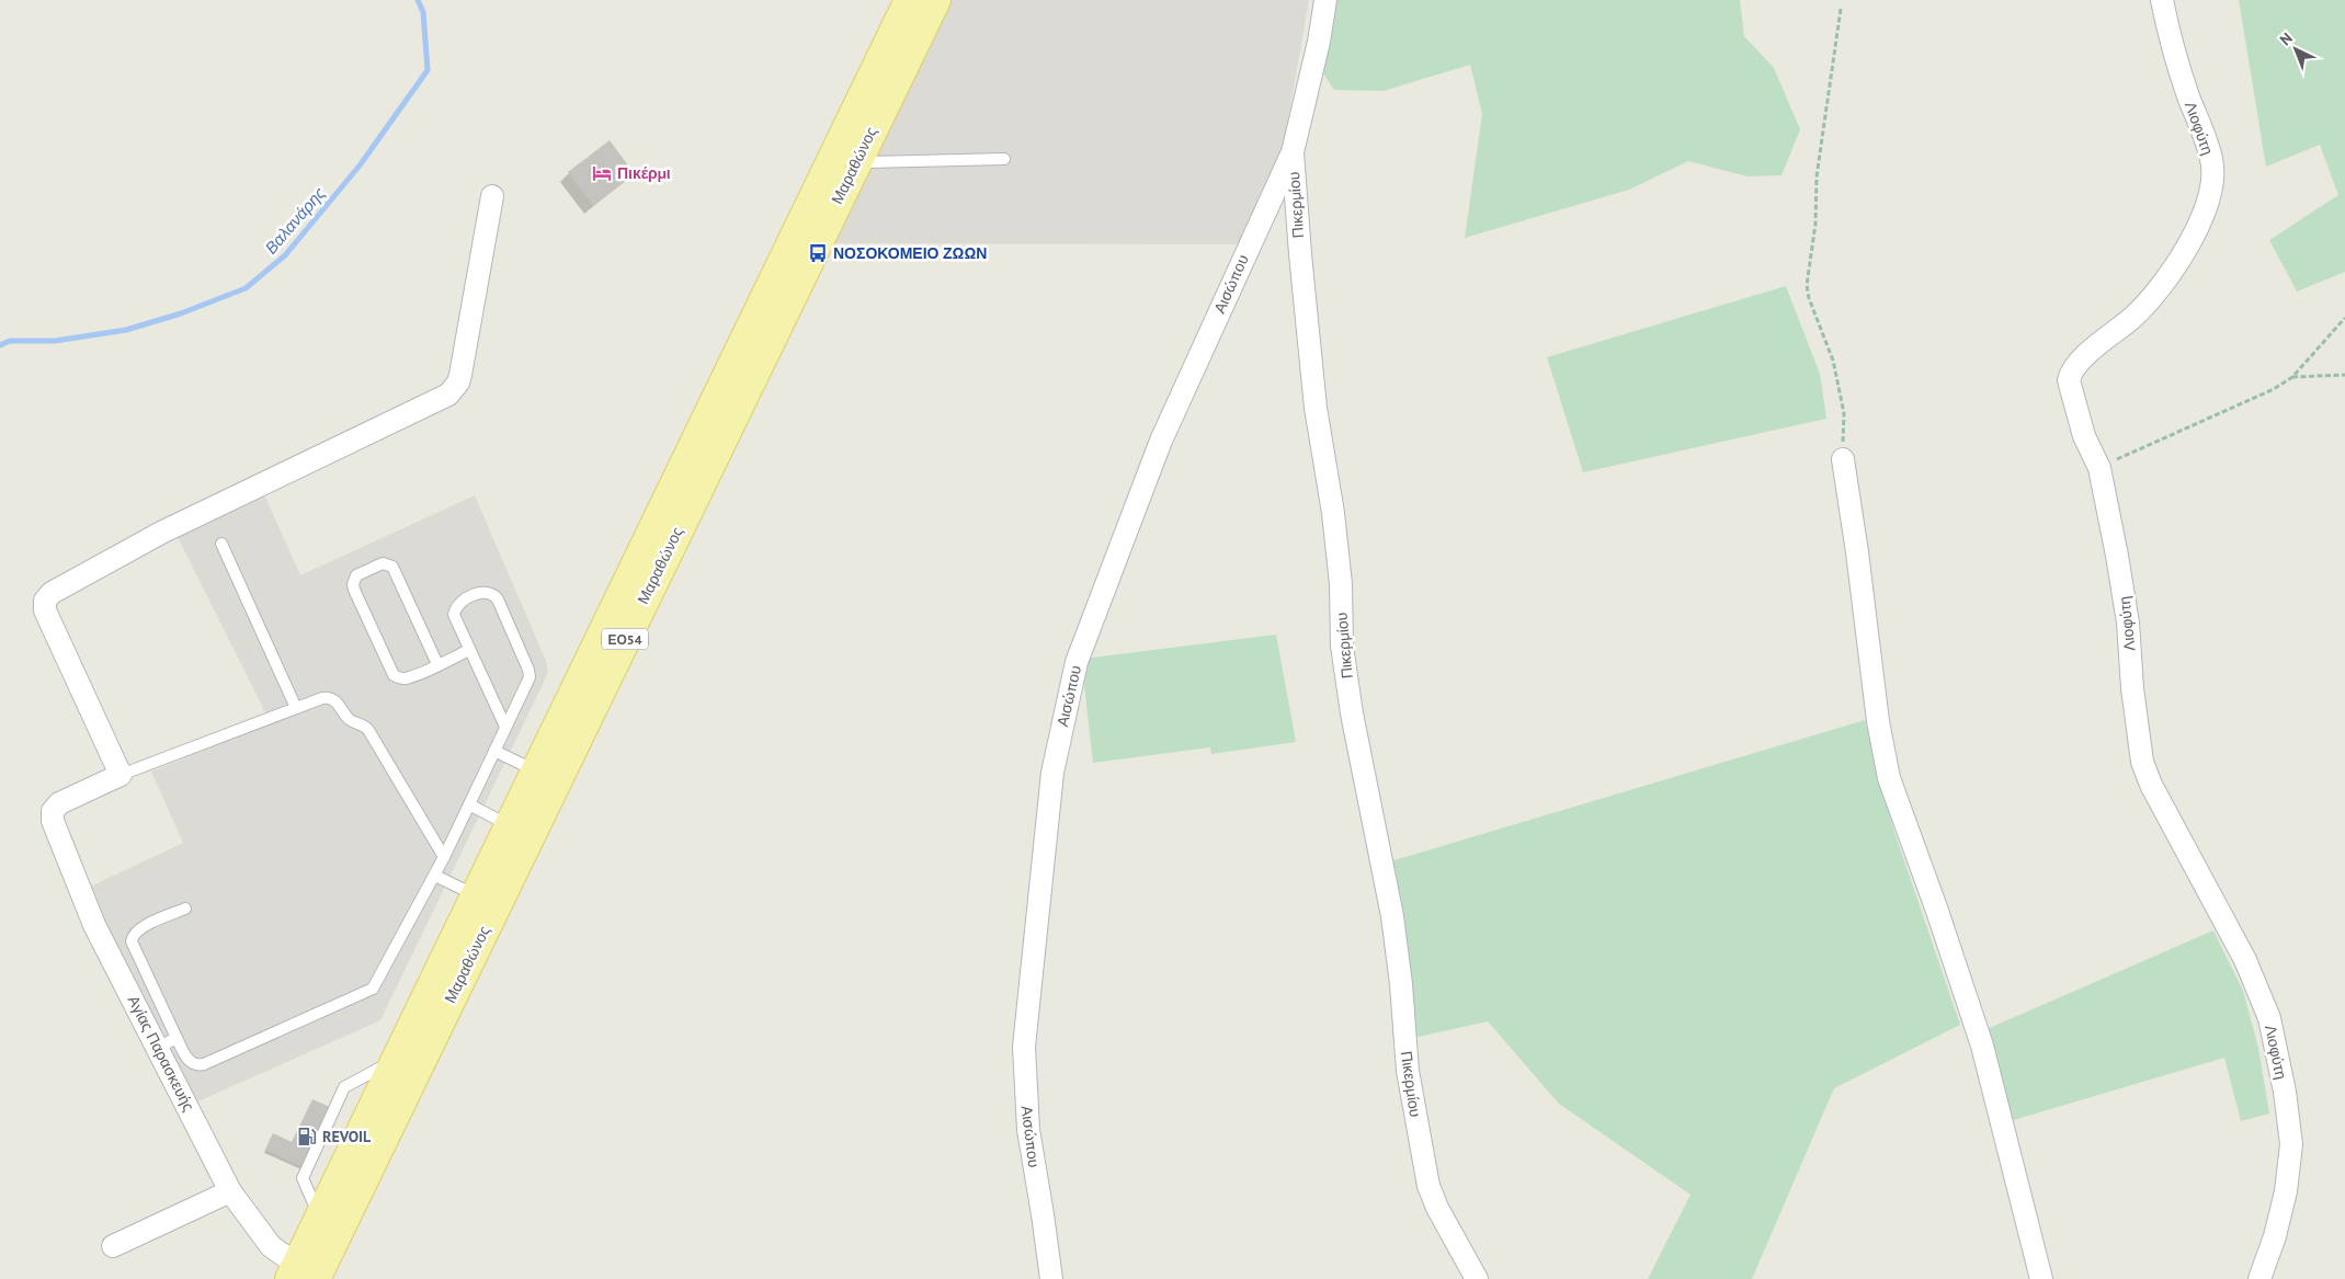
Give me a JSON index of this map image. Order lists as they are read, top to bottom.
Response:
{
  "streets": {
    "main road": ["Μαραθώνος", "ΕΟ54"],
    "street": [
      "Λιοφύτη",
      "Πικερμίου",
      "Αισώπου",
      "Αγίας Παρασκευής"
    ]
  },
  "crossings": [
    ["Μαραθώνος", "Αγίας Παρασκευής"],
    ["Πικερμίου", "Αισώπου"]
  ],
  "water": ["Βαλανάρης"],
  "places": {
    "hotel": ["Πικέρμι"],
    "bus stop": ["ΝΟΣΟΚΟΜΕΙΟ ΖΩΩΝ"],
    "fuel station": ["REVOIL"]
  },
  "north": "top left"
}
